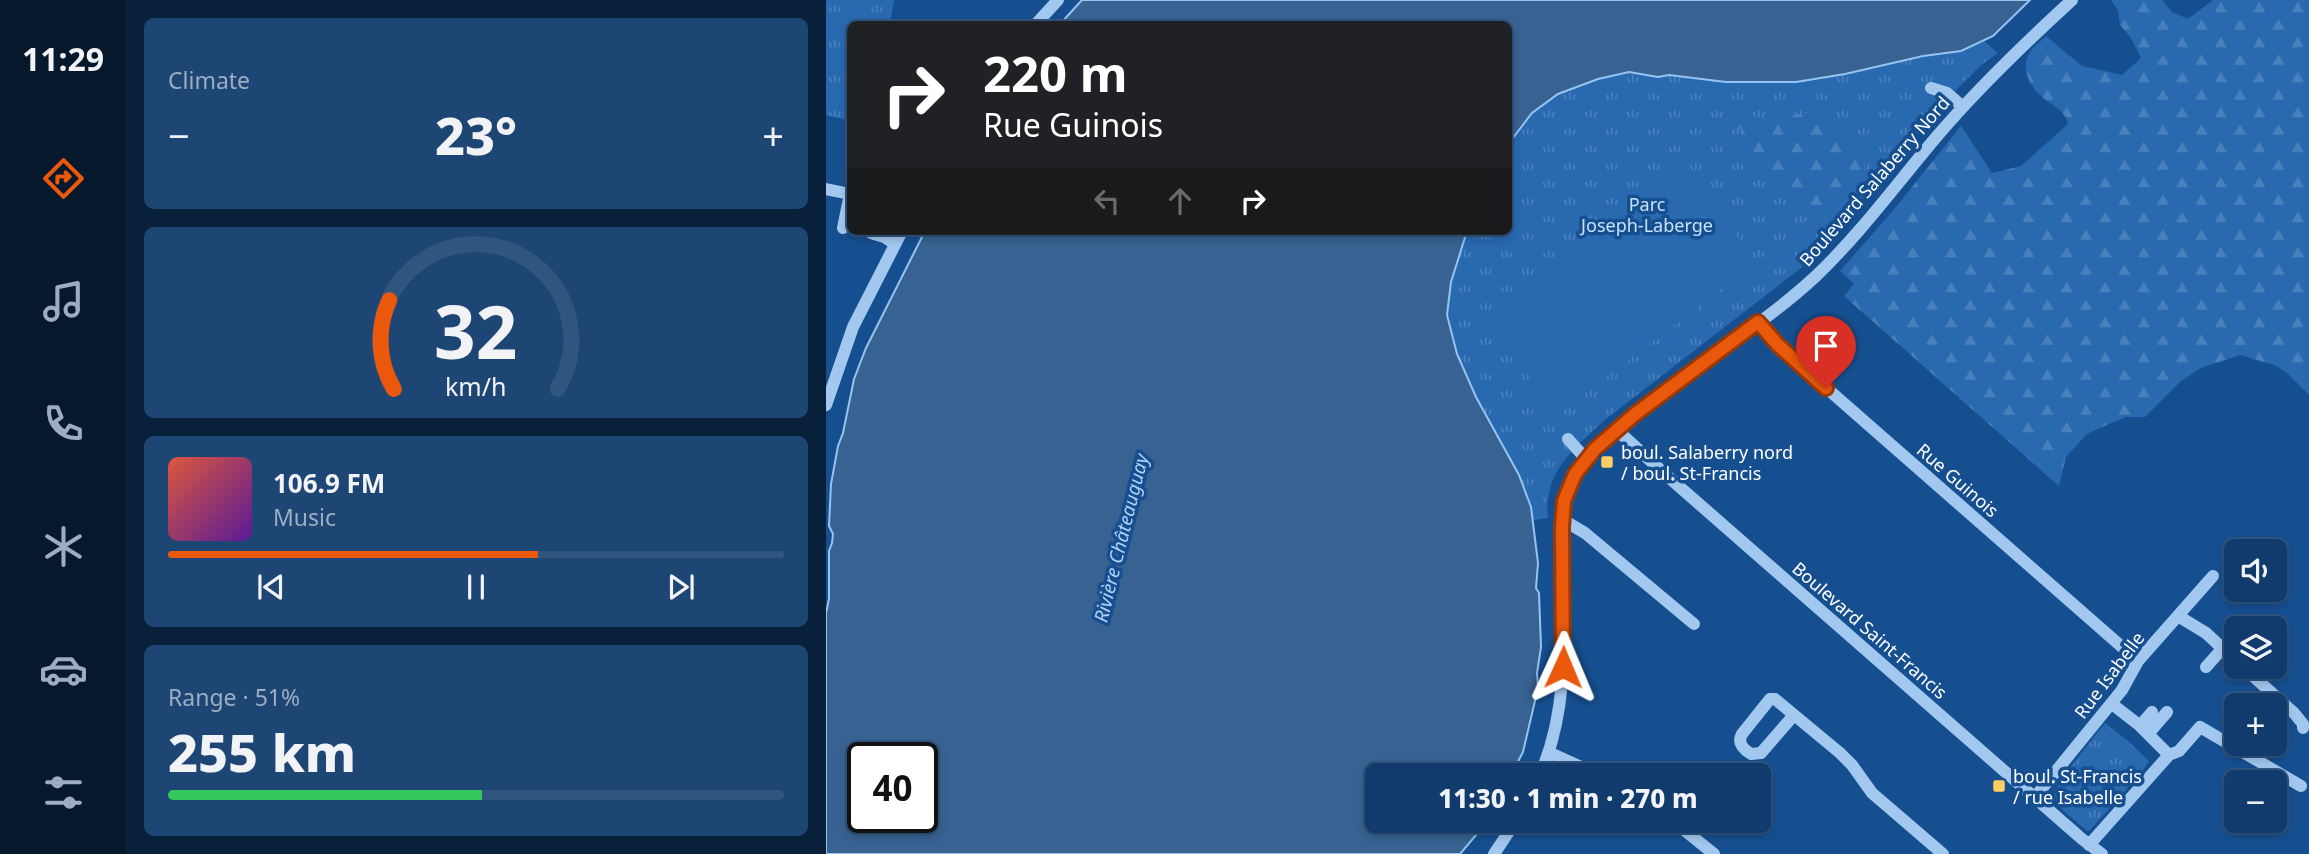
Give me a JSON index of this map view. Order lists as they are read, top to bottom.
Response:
{
  "streets": {
    "street": [
      "Boulevard Salaberry Nord",
      "Rue Guinois",
      "Boulevard Saint-Francis",
      "Rue Isabelle"
    ]
  },
  "crossings": [
    ["Boulevard Salaberry Nord", "Rue Guinois"],
    ["Boulevard Salaberry Nord", "Boulevard Saint-Francis"],
    ["Rue Guinois", "Rue Isabelle"],
    ["Boulevard Saint-Francis", "Rue Isabelle"]
  ],
  "water": ["Rivière Châteauguay"],
  "parks": ["Parc Joseph-Laberge"],
  "places": {
    "transit": ["boul. Salaberry nord / boul. St-Francis", "boul. St-Francis / rue Isabelle"]
  },
  "page": {
    "tabs": "11:29",
    "tile": [
      "Climate",
      ["Range · 51%", "255 km"]
    ],
    "turn": ["220 m", "Rue Guinois"],
    "heat": ["−", "23°", "+"],
    "song": ["106.9 FM", "Music"],
    "map_buttons": ["+", "−"],
    "limit": "40",
    "trip": "11:30 · 1 min · 270 m",
    "gauge": ["32", "km/h"]
  }
}
